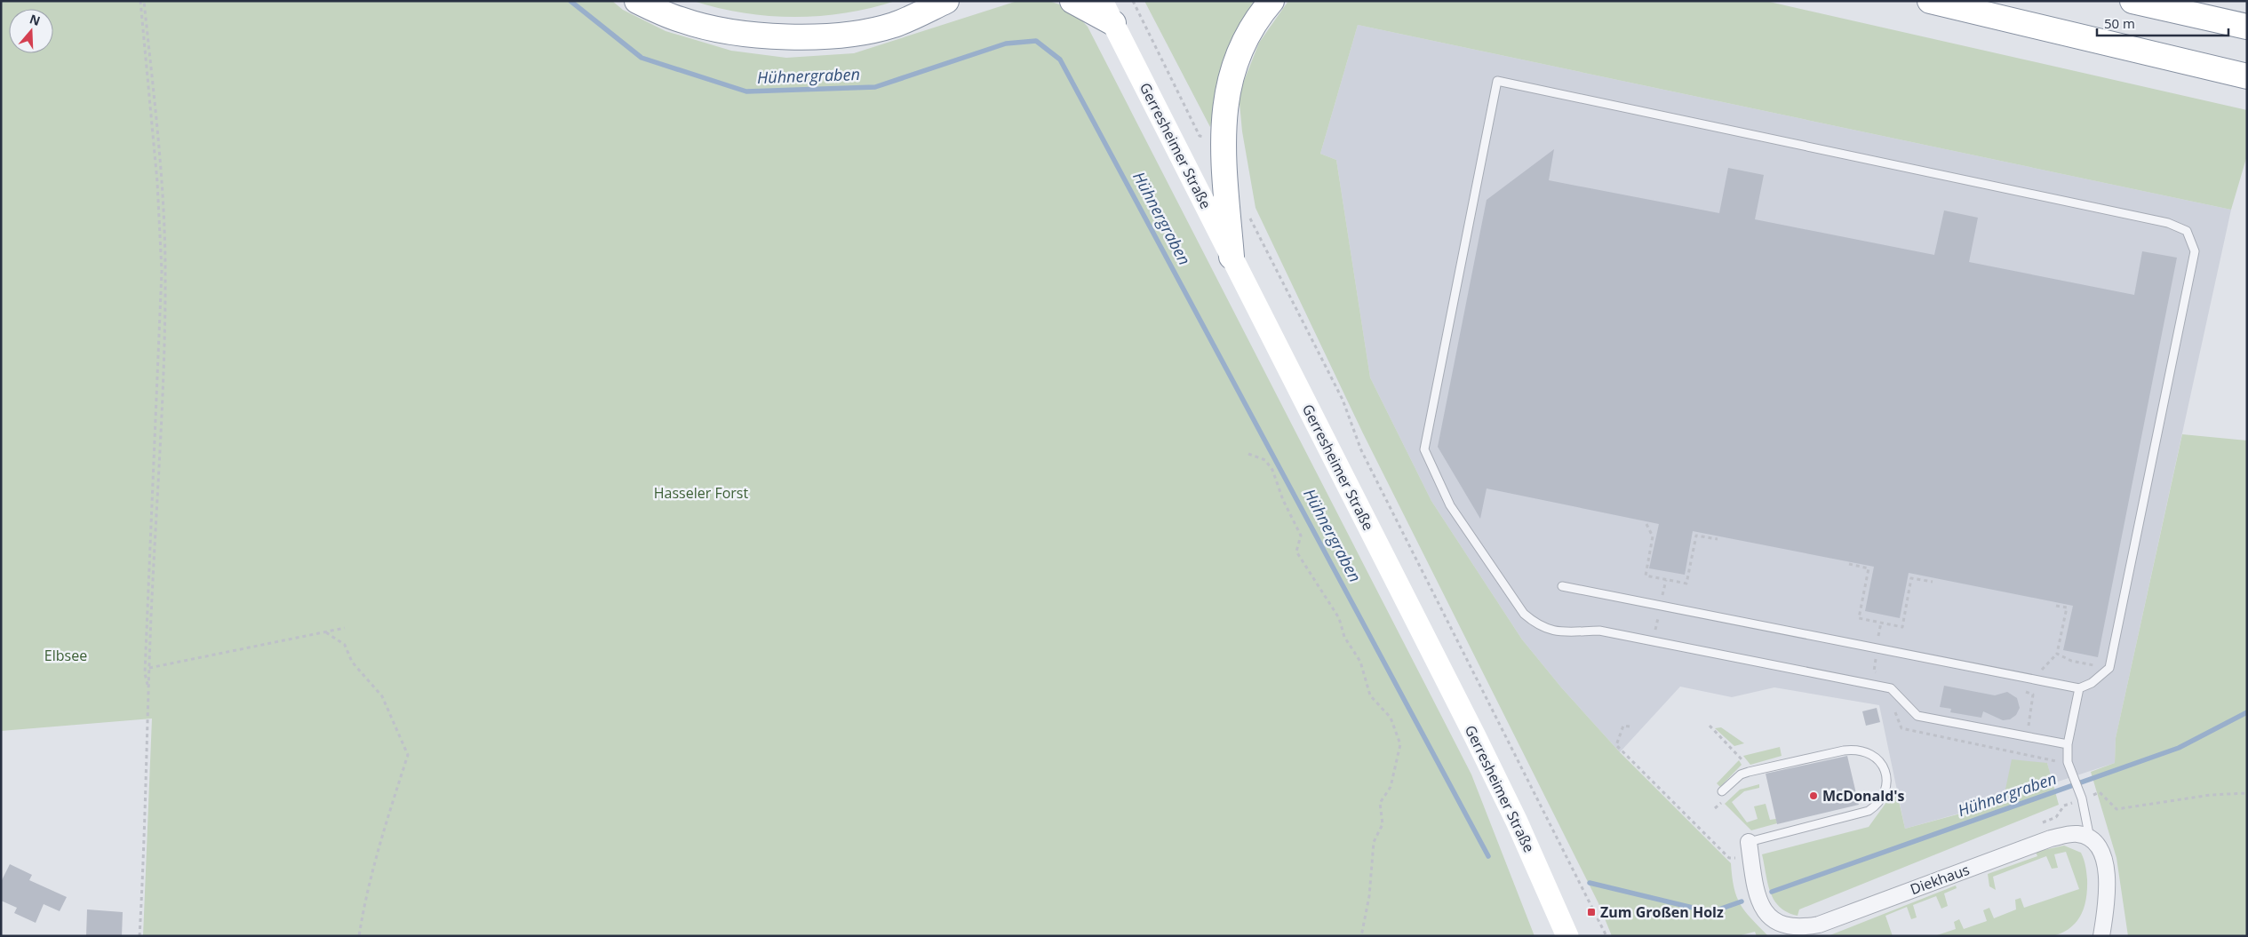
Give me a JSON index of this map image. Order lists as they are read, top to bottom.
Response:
{
  "streets": {
    "main road": ["Gerresheimer Straße"],
    "street": ["Diekhaus"]
  },
  "water": ["Hühnergraben"],
  "parks": ["Hasseler Forst", "Elbsee"],
  "places": {
    "other": ["McDonald's"],
    "transit": ["Zum Großen Holz"]
  },
  "scale_bar": "50 m",
  "north": "top"
}
